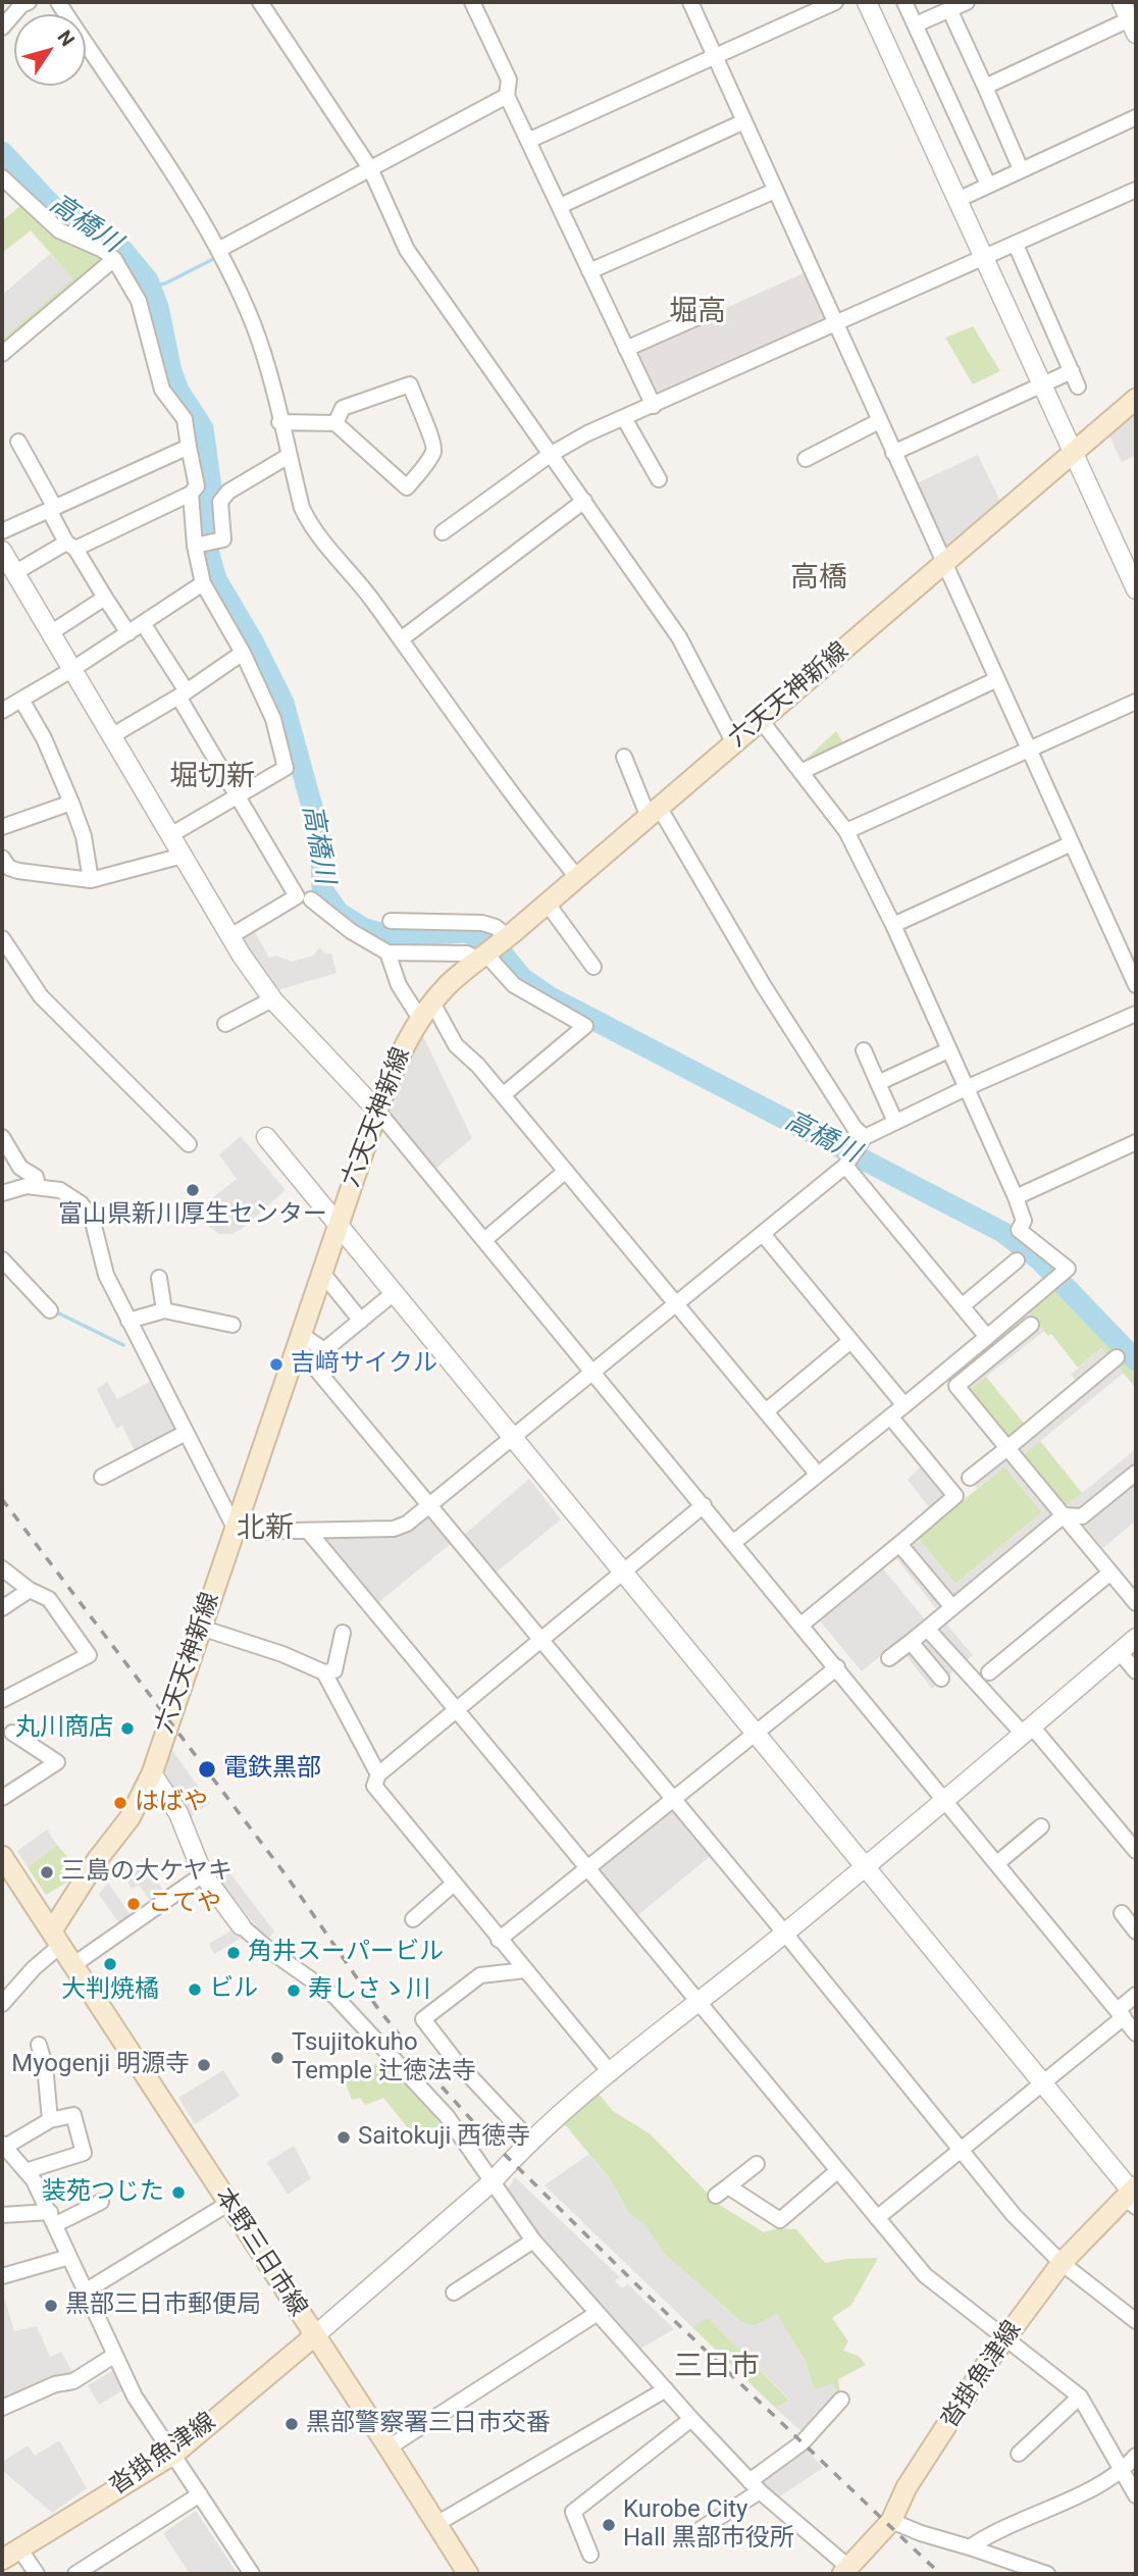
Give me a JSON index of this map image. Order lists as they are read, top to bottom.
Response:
{
  "streets": {
    "main road": ["六天天神新線", "本野三日市線", "沓掛魚津線"]
  },
  "crossings": [
    ["六天天神新線", "本野三日市線"],
    ["本野三日市線", "沓掛魚津線"]
  ],
  "districts": [
    "堀高",
    "高橋",
    "堀切新",
    "北新",
    "三日市"
  ],
  "water": ["高橋川"],
  "places": [
    "富山県新川厚生センター",
    "吉﨑サイクル",
    "丸川商店",
    "電鉄黒部",
    "はばや",
    "三島の大ケヤキ",
    "こてや",
    "角井スーパービル",
    "大判焼橘",
    "ビル",
    "寿しさゝ川",
    "Tsujitokuho Temple 辻徳法寺",
    "Myogenji 明源寺",
    "Saitokuji 西徳寺",
    "装苑つじた",
    "黒部三日市郵便局",
    "黒部警察署三日市交番",
    "Kurobe City Hall 黒部市役所"
  ],
  "north": "top right"
}
